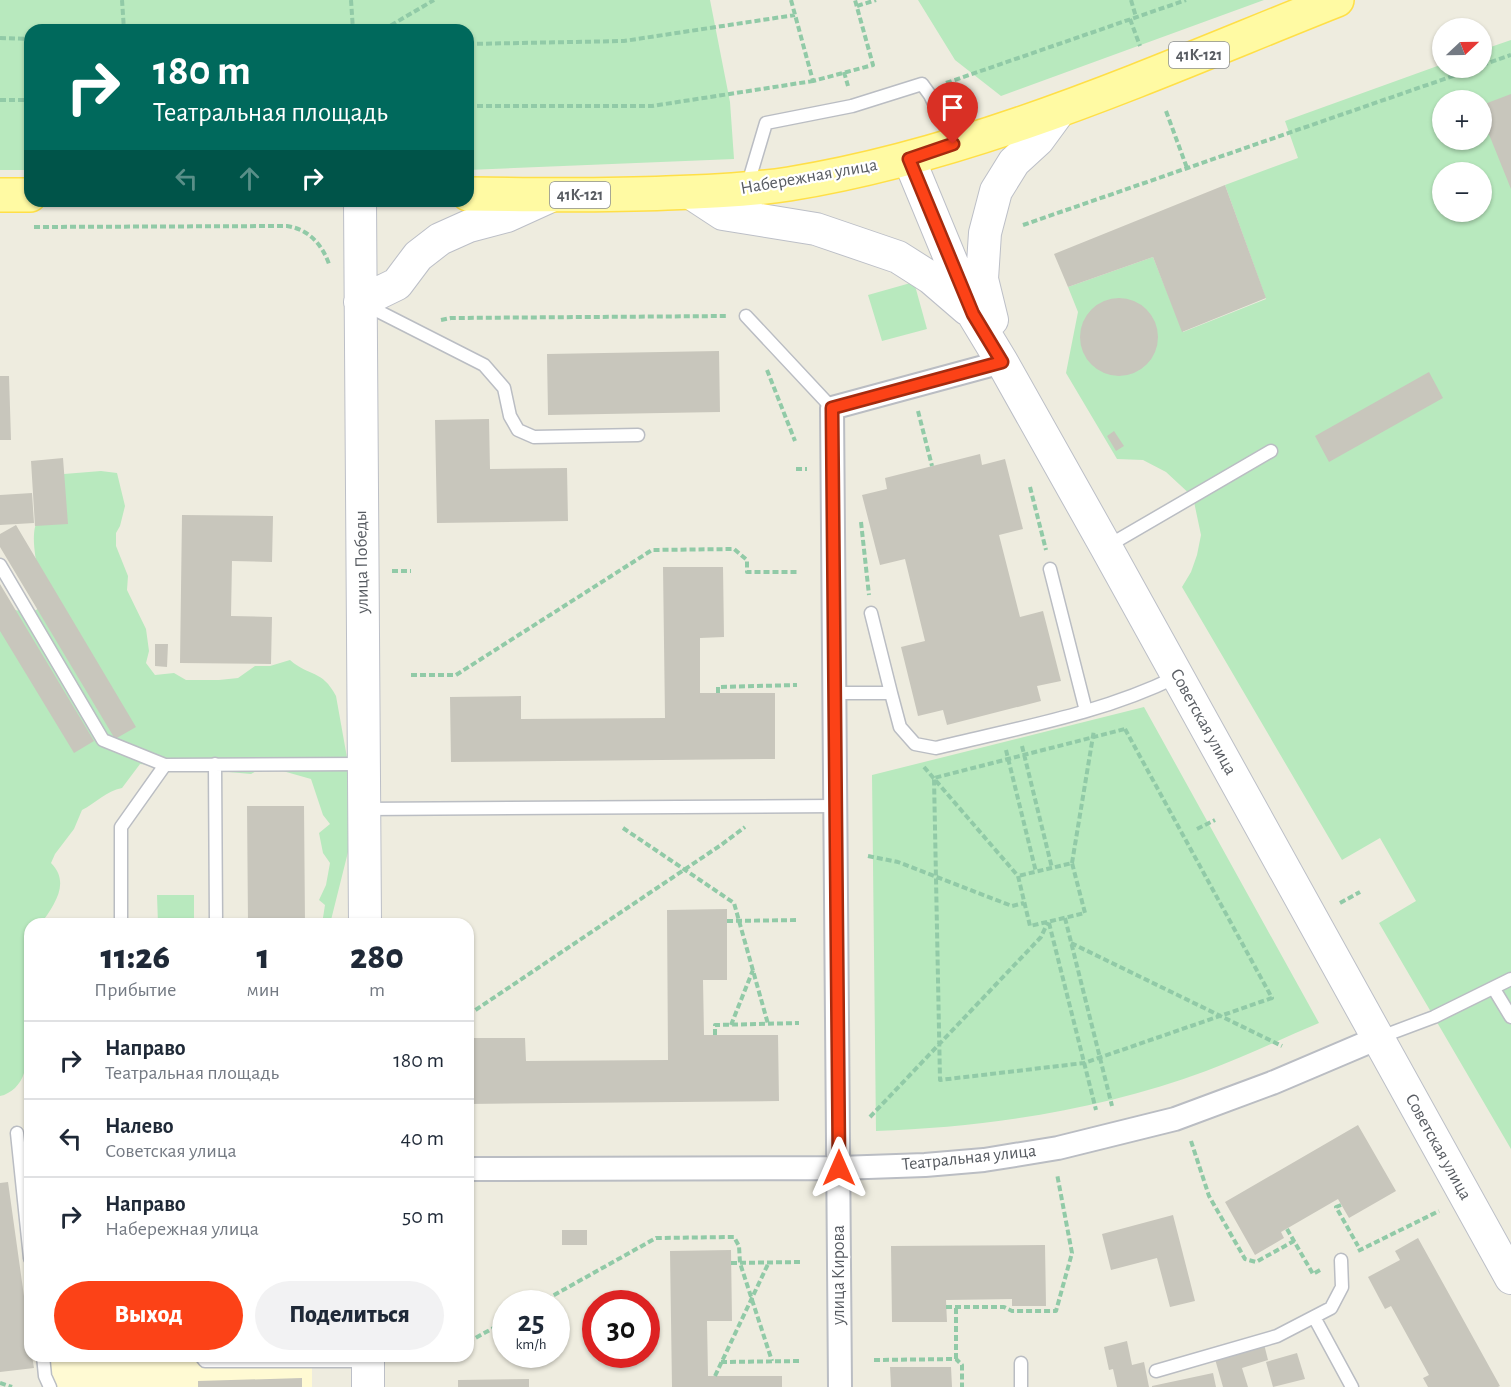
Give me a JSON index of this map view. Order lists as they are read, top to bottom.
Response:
{
  "streets": {
    "main road": ["41К-121", "Набережная улица"],
    "street": [
      "улица Победы",
      "Советская улица",
      "Театральная улица",
      "улица Кирова"
    ]
  },
  "crossings": [
    ["Набережная улица", "Советская улица"],
    ["Советская улица", "Театральная улица"],
    ["Театральная улица", "улица Кирова"]
  ],
  "north": "right",
  "page": {
    "map_buttons": ["+", "−"],
    "turn": ["180 m", "Театральная площадь"],
    "eta": [
      "11:26",
      "Прибытие",
      "1",
      "мин",
      "280",
      "m"
    ],
    "list": [
      {
        "name": "Направо",
        "note": "Театральная площадь",
        "value": "180 m"
      },
      {
        "name": "Налево",
        "note": "Советская улица",
        "value": "40 m"
      },
      {
        "name": "Направо",
        "note": "Набережная улица",
        "value": "50 m"
      }
    ],
    "buttons": ["Выход", "Поделиться"],
    "speed": "25 km/h",
    "limit": "30"
  }
}
